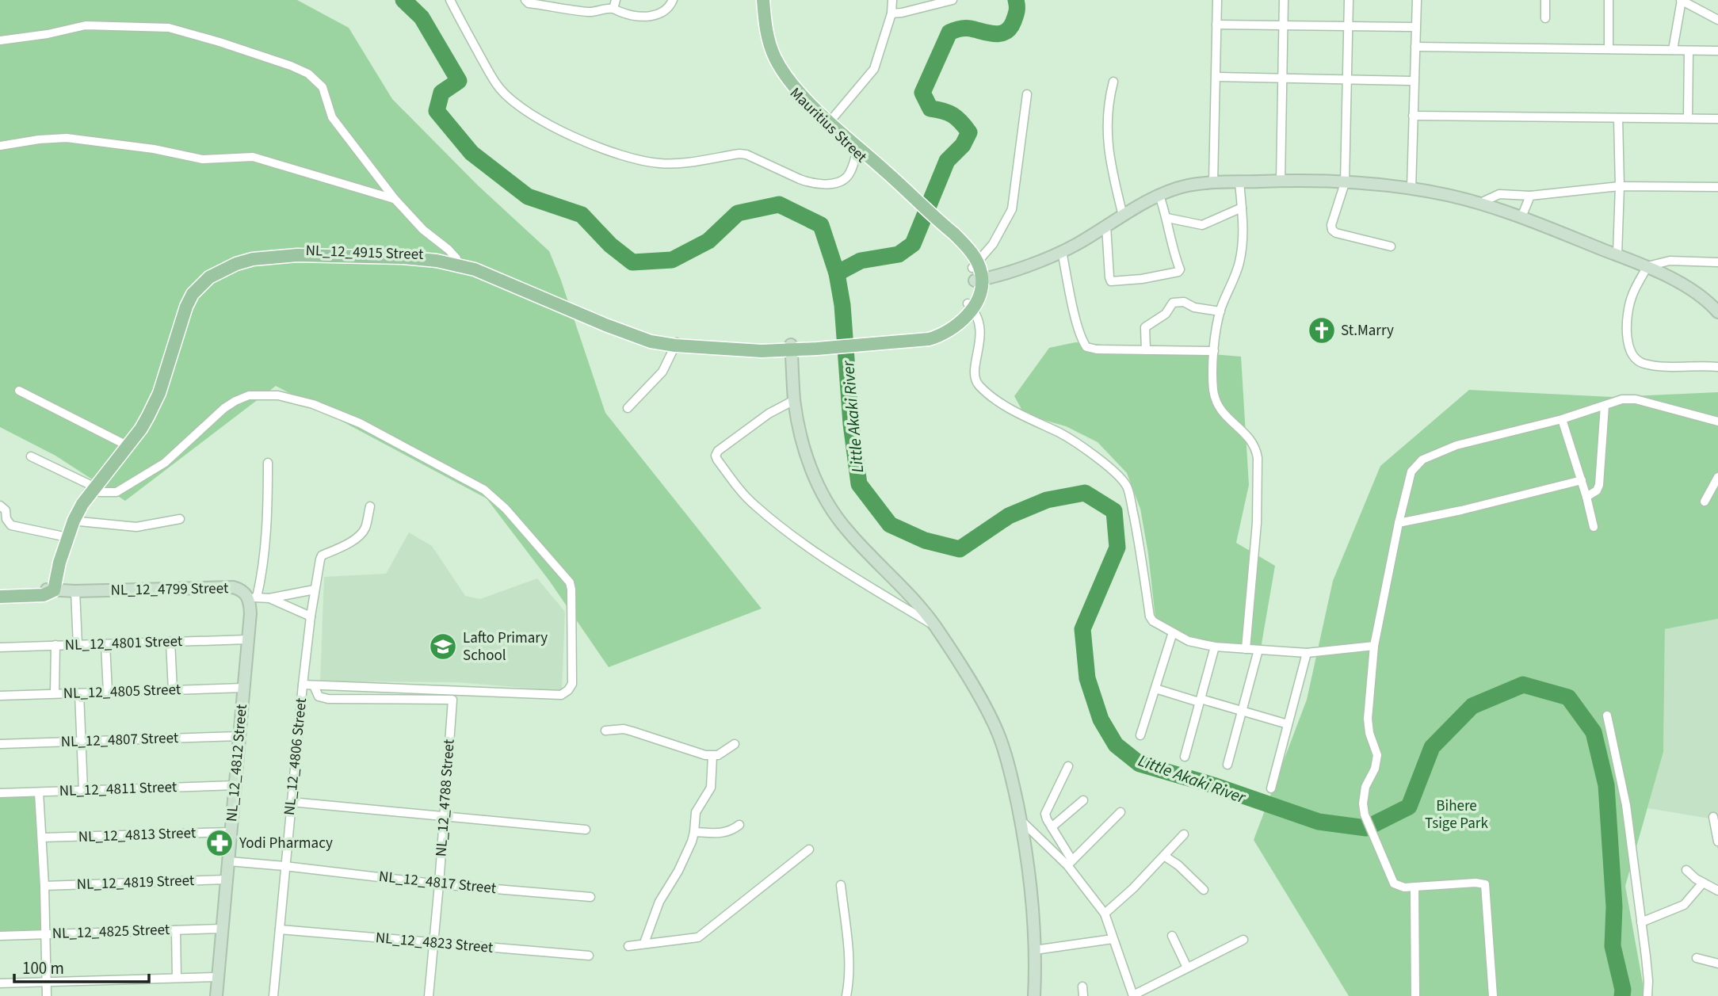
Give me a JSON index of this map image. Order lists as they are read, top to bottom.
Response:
{
  "streets": {
    "main road": ["Mauritius Street", "NL_12_4915 Street", "NL_12_4799 Street"],
    "street": [
      "NL_12_4801 Street",
      "NL_12_4805 Street",
      "NL_12_4807 Street",
      "NL_12_4806 Street",
      "NL_12_4812 Street",
      "NL_12_4811 Street",
      "NL_12_4788 Street",
      "NL_12_4813 Street",
      "NL_12_4819 Street",
      "NL_12_4817 Street",
      "NL_12_4825 Street",
      "NL_12_4823 Street"
    ]
  },
  "crossings": [
    ["NL_12_4915 Street", "NL_12_4799 Street"],
    ["NL_12_4799 Street", "NL_12_4806 Street"],
    ["NL_12_4799 Street", "NL_12_4812 Street"],
    ["NL_12_4801 Street", "NL_12_4812 Street"],
    ["NL_12_4805 Street", "NL_12_4812 Street"],
    ["NL_12_4807 Street", "NL_12_4812 Street"],
    ["NL_12_4806 Street", "NL_12_4817 Street"],
    ["NL_12_4806 Street", "NL_12_4823 Street"],
    ["NL_12_4812 Street", "NL_12_4811 Street"],
    ["NL_12_4812 Street", "NL_12_4813 Street"],
    ["NL_12_4812 Street", "NL_12_4819 Street"],
    ["NL_12_4812 Street", "NL_12_4817 Street"],
    ["NL_12_4812 Street", "NL_12_4825 Street"],
    ["NL_12_4788 Street", "NL_12_4817 Street"],
    ["NL_12_4788 Street", "NL_12_4823 Street"]
  ],
  "water": ["Little Akaki River"],
  "parks": ["Bihere Tsige Park"],
  "places": {
    "church": ["St.Marry"],
    "school or university": ["Lafto Primary School"],
    "pharmacy": ["Yodi Pharmacy"]
  },
  "scale_bar": "100 m"
}
